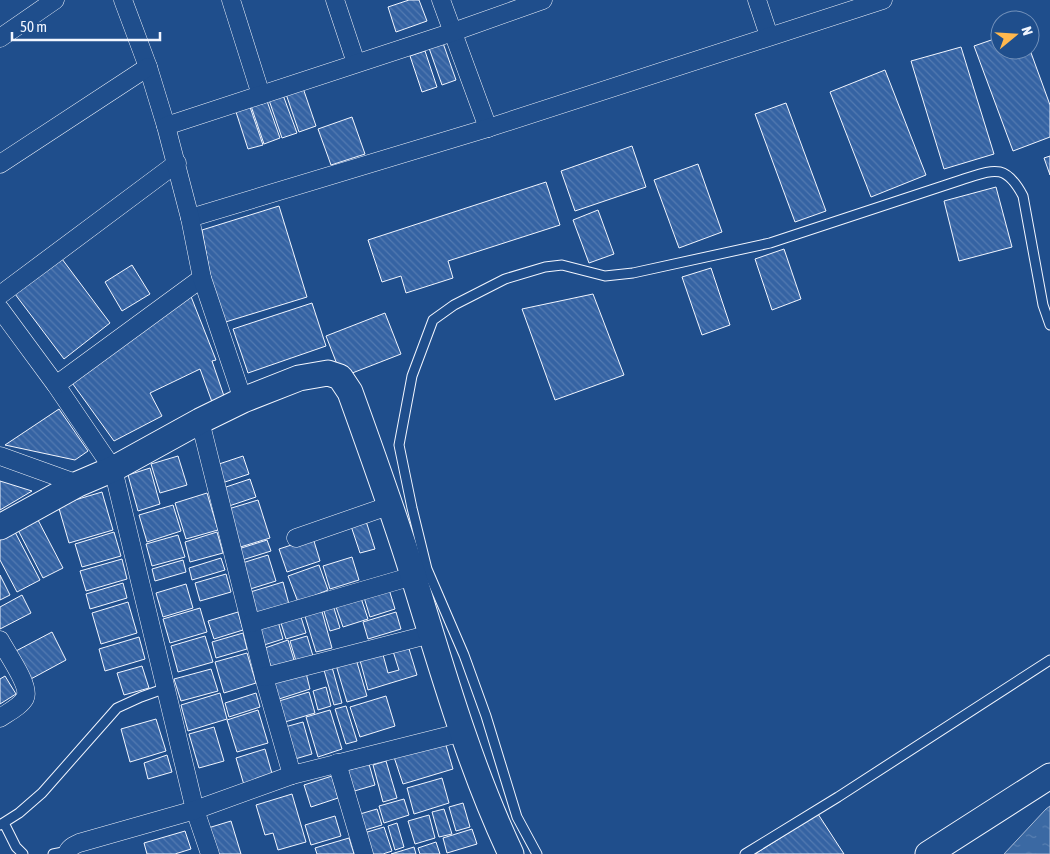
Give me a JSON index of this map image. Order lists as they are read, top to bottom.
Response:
{
  "scale_bar": "50 m",
  "north": "right"
}
